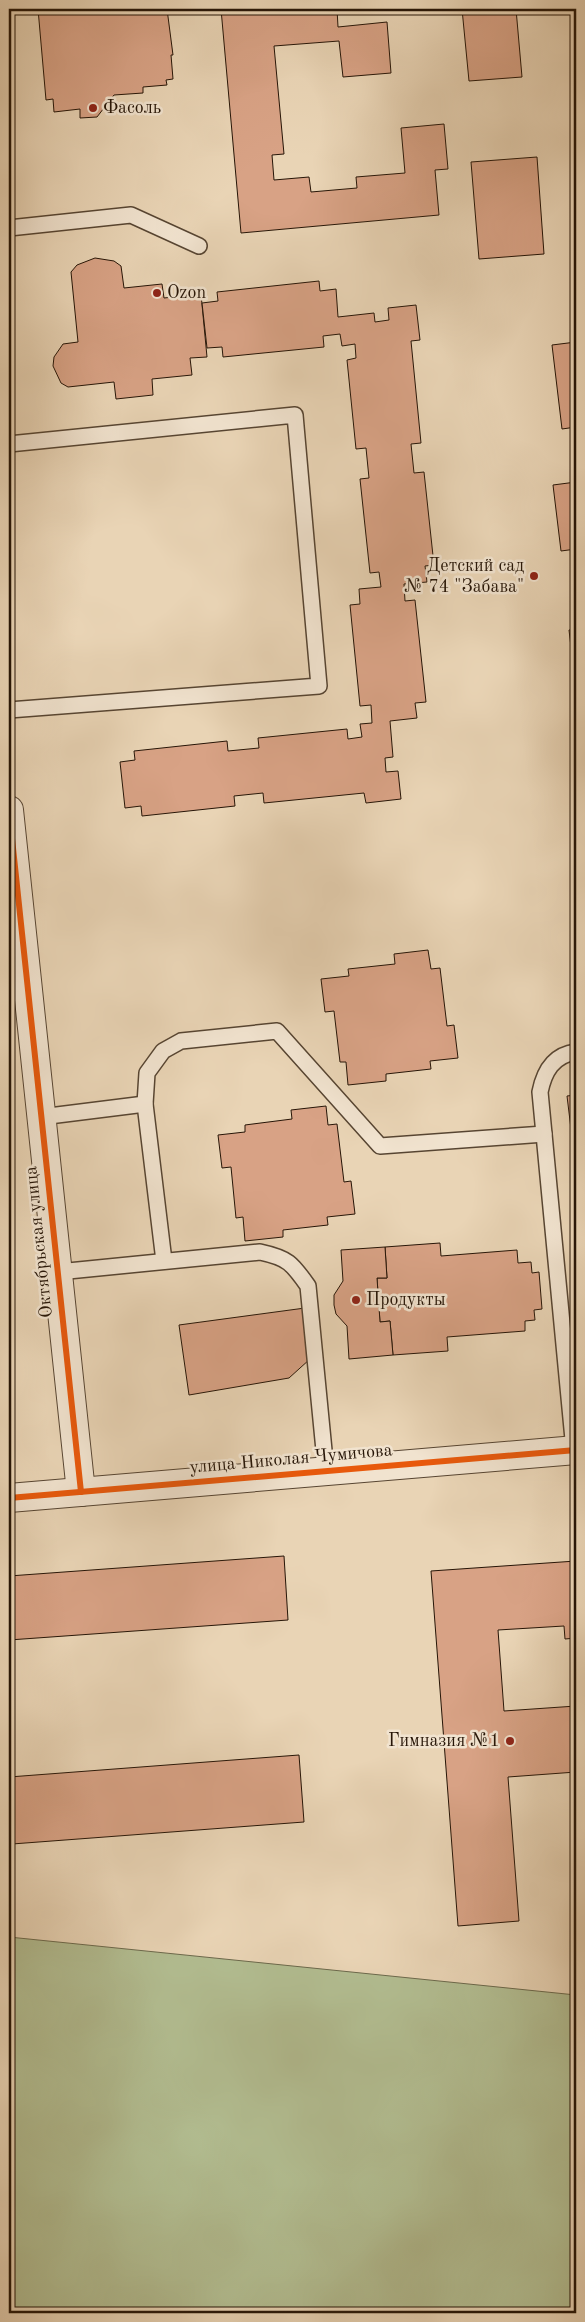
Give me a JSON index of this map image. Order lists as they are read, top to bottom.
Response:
{
  "streets": {
    "street": ["Октябрьская улица", "улица Николая Чумичова"]
  },
  "crossings": [
    ["Октябрьская улица", "улица Николая Чумичова"]
  ],
  "places": [
    "Фасоль",
    "Ozon",
    "Детский сад № 74 \"Забава\"",
    "Продукты",
    "Гимназия №1"
  ]
}
